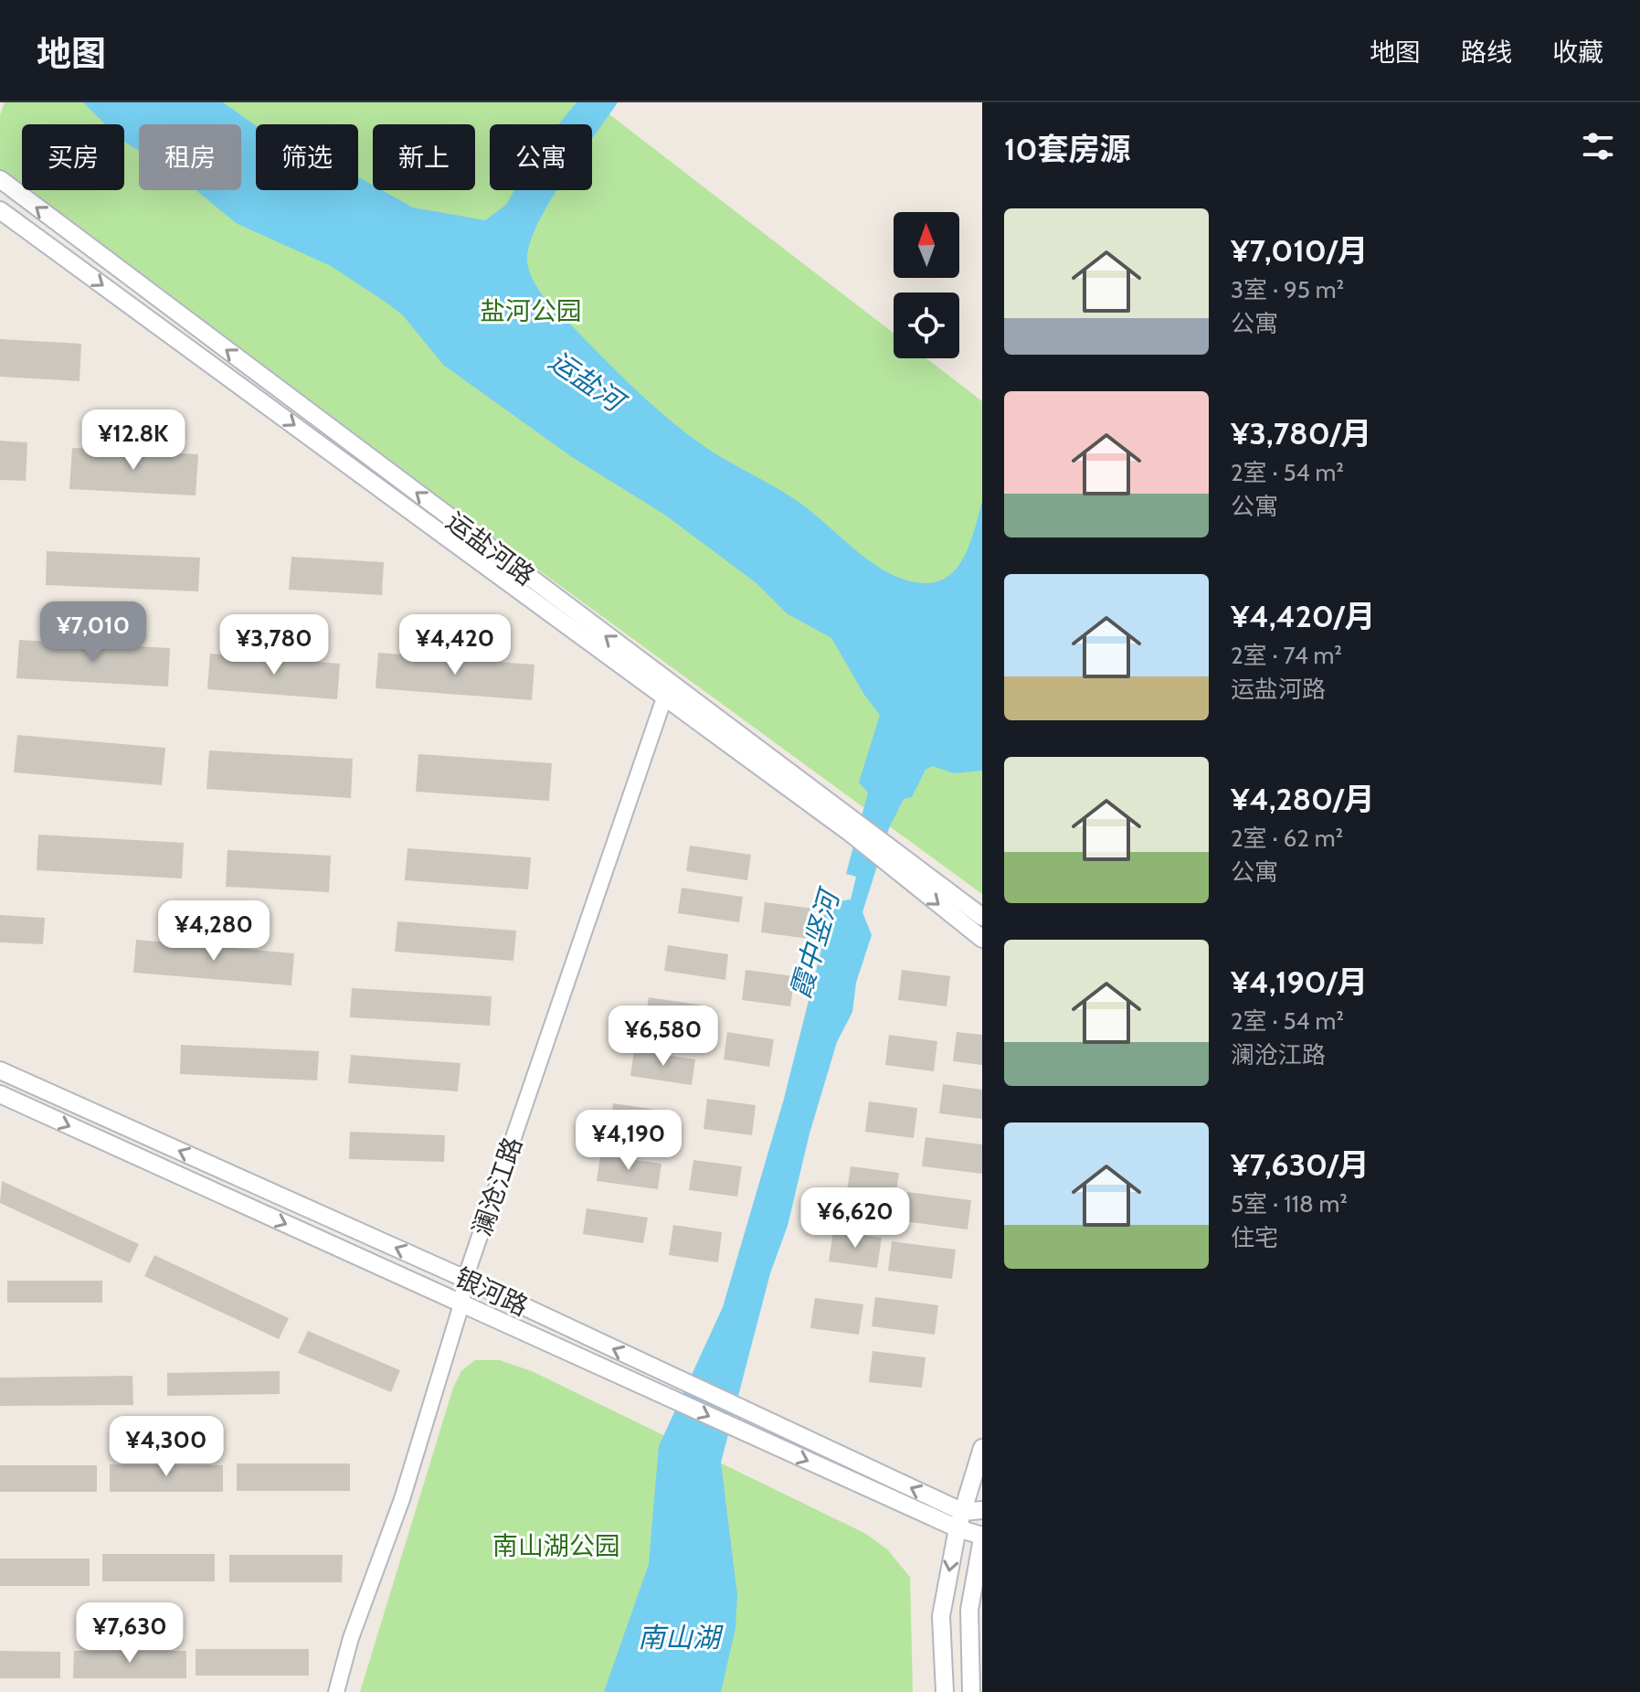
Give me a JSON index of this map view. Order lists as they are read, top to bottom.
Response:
{
  "streets": {
    "main road": ["运盐河路", "银河路"],
    "street": ["澜沧江路"]
  },
  "crossings": [
    ["运盐河路", "澜沧江路"],
    ["澜沧江路", "银河路"]
  ],
  "water": ["运盐河", "霞中竖河", "南山湖"],
  "parks": ["盐河公园", "南山湖公园"],
  "north": "top",
  "page": {
    "header": "地图",
    "nav": ["地图", "路线", "收藏"],
    "heading": "10套房源",
    "chip": [
      "买房",
      "租房",
      "筛选",
      "新上",
      "公寓"
    ],
    "list": [
      {
        "name": "¥7,010/月",
        "note": "3室 · 95 m² · 公寓"
      },
      {
        "name": "¥3,780/月",
        "note": "2室 · 54 m² · 公寓"
      },
      {
        "name": "¥4,420/月",
        "note": "2室 · 74 m² · 运盐河路"
      },
      {
        "name": "¥4,280/月",
        "note": "2室 · 62 m² · 公寓"
      },
      {
        "name": "¥4,190/月",
        "note": "2室 · 54 m² · 澜沧江路"
      },
      {
        "name": "¥7,630/月",
        "note": "5室 · 118 m² · 住宅"
      }
    ],
    "price": [
      "¥12.8K",
      "¥7,010",
      "¥3,780",
      "¥4,420",
      "¥4,280",
      "¥6,580",
      "¥4,190",
      "¥6,620",
      "¥4,300",
      "¥7,630"
    ]
  }
}
